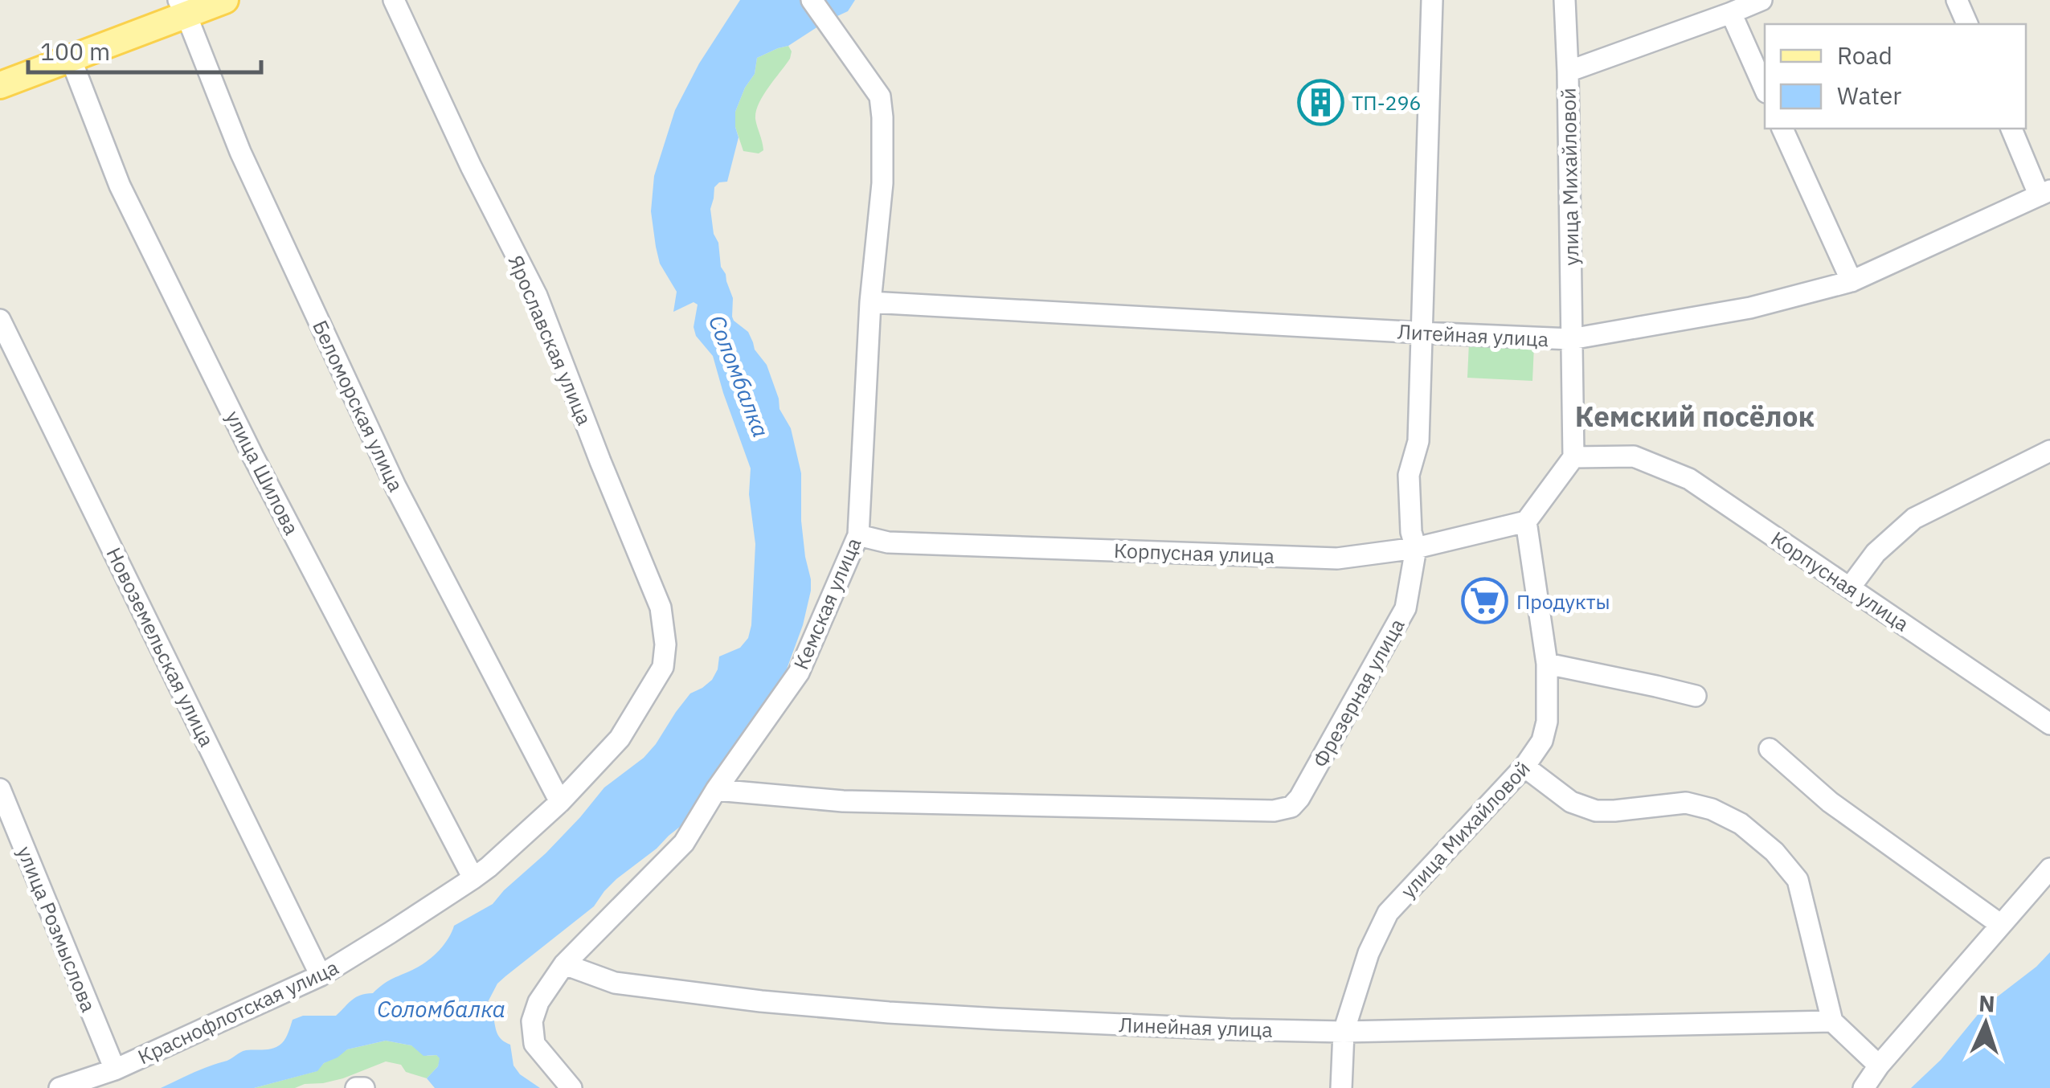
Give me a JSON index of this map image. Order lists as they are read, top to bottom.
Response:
{
  "streets": {
    "street": [
      "улица Михайловой",
      "Литейная улица",
      "Ярославская улица",
      "Беломорская улица",
      "улица Шилова",
      "Корпусная улица",
      "Кемская улица",
      "Новоземельская улица",
      "Фрезерная улица",
      "улица Розмыслова",
      "Краснофлотская улица",
      "Линейная улица"
    ]
  },
  "crossings": [
    ["улица Михайловой", "Литейная улица"],
    ["улица Михайловой", "Корпусная улица"],
    ["улица Михайловой", "Линейная улица"],
    ["Литейная улица", "Кемская улица"],
    ["Литейная улица", "Фрезерная улица"],
    ["Ярославская улица", "Краснофлотская улица"],
    ["Беломорская улица", "Краснофлотская улица"],
    ["улица Шилова", "Краснофлотская улица"],
    ["Корпусная улица", "Кемская улица"],
    ["Корпусная улица", "Фрезерная улица"],
    ["Кемская улица", "Фрезерная улица"],
    ["Кемская улица", "Линейная улица"],
    ["Новоземельская улица", "Краснофлотская улица"],
    ["улица Розмыслова", "Краснофлотская улица"]
  ],
  "districts": ["Кемский посёлок"],
  "water": ["Соломбалка"],
  "places": {
    "building": ["ТП-296"],
    "supermarket": ["Продукты"]
  },
  "legend": ["Road", "Water"],
  "scale_bar": "100 m",
  "north": "top"
}
